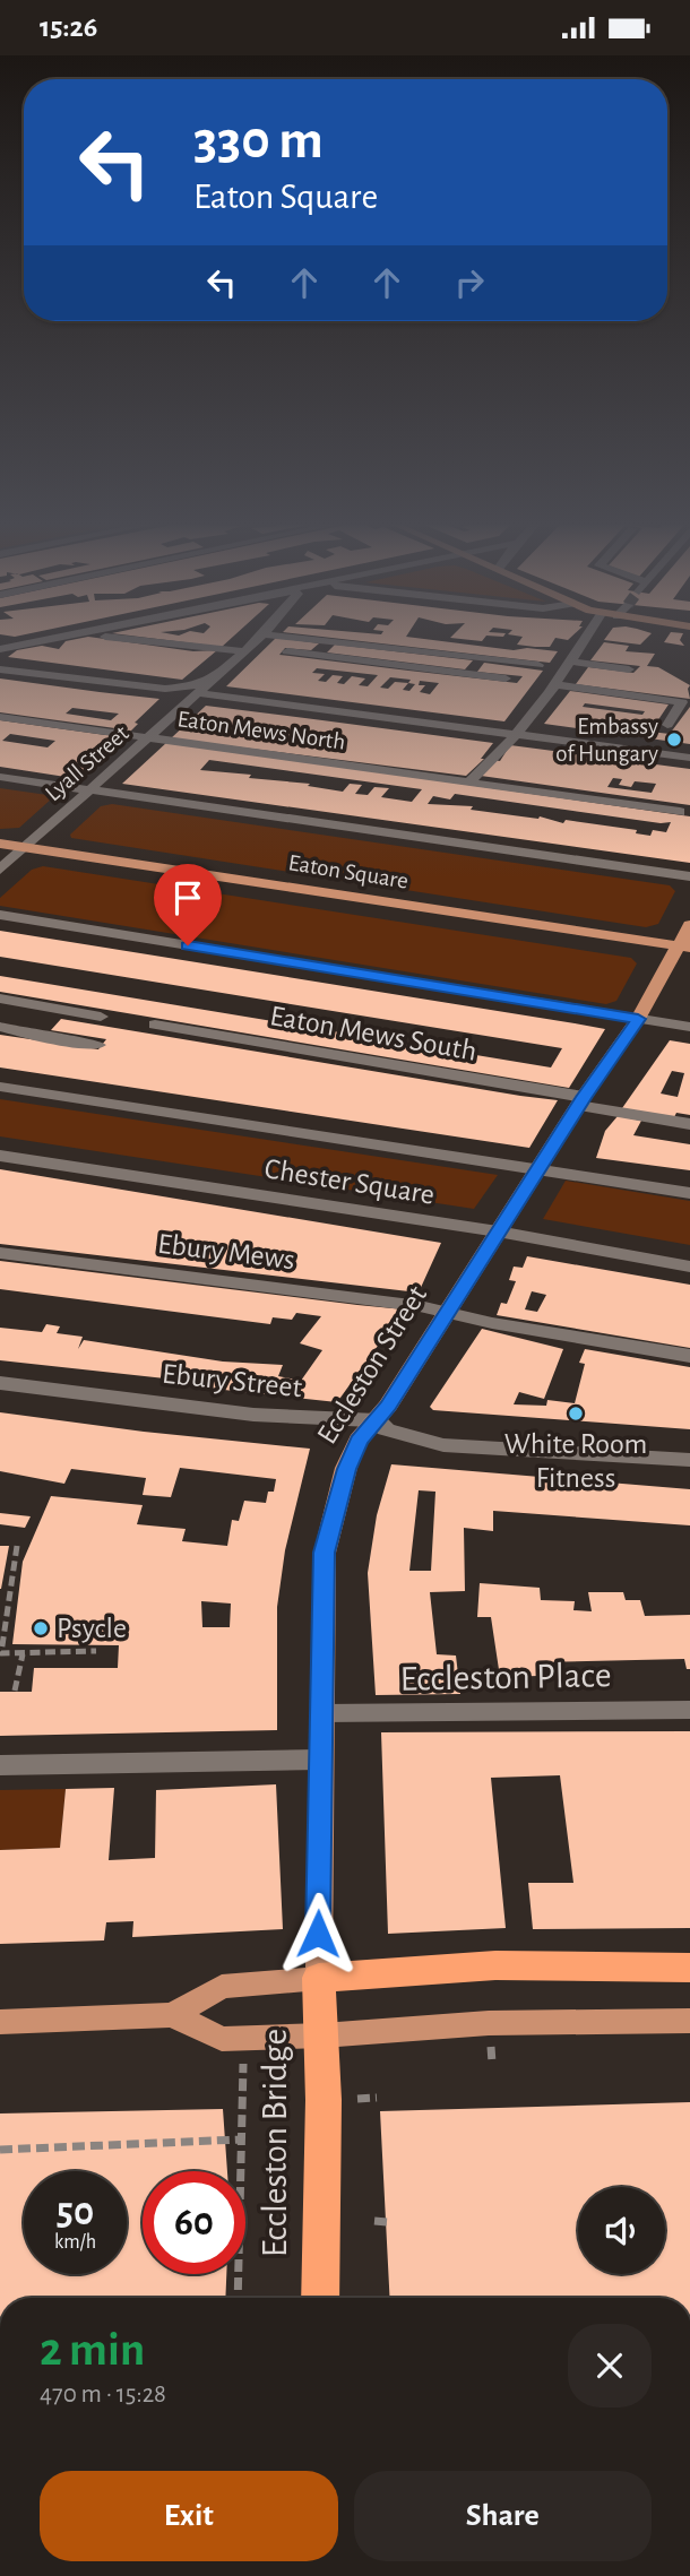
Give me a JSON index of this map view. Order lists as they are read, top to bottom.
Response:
{
  "streets": {
    "highway": ["Eccleston Bridge"],
    "main road": ["Eaton Square", "Eccleston Street"],
    "street": [
      "Eaton Mews North",
      "Lyall Street",
      "Eaton Mews South",
      "Chester Square",
      "Ebury Mews",
      "Ebury Street",
      "Eccleston Place"
    ]
  },
  "crossings": [
    ["Eaton Mews North", "Lyall Street"],
    ["Lyall Street", "Eaton Square"],
    ["Eaton Square", "Eccleston Street"],
    ["Eaton Mews South", "Eccleston Street"],
    ["Chester Square", "Eccleston Street"],
    ["Ebury Mews", "Eccleston Street"],
    ["Eccleston Street", "Ebury Street"],
    ["Eccleston Street", "Eccleston Place"],
    ["Eccleston Street", "Eccleston Bridge"]
  ],
  "places": ["Embassy of Hungary", "White Room Fitness", "Psycle"],
  "page": {
    "status": "15:26",
    "turn": ["330 m", "Eaton Square"],
    "speed": "50 km/h",
    "limit": "60",
    "heading": ["2 min", "470 m · 15:28"],
    "buttons": ["Exit", "Share"]
  }
}
